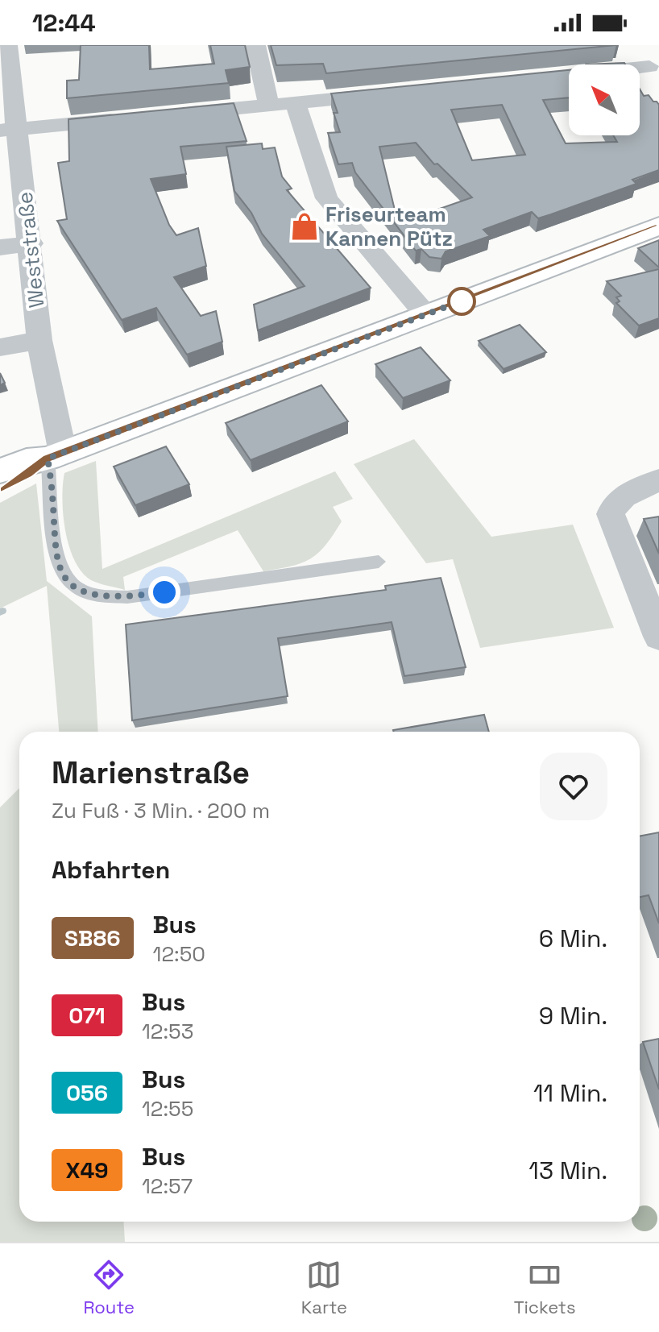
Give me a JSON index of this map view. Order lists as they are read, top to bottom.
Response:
{
  "streets": {
    "street": ["Weststraße"]
  },
  "places": {
    "shop": ["Friseurteam Kannen Pütz"]
  },
  "lines": ["bus line SB86"],
  "north": "top left",
  "page": {
    "status": "12:44",
    "heading": [
      ["Marienstraße", "Zu Fuß · 3 Min. · 200 m"],
      "Abfahrten"
    ],
    "list": [
      {
        "mark": "SB86",
        "name": "Bus",
        "note": "12:50",
        "value": "6 Min."
      },
      {
        "mark": "071",
        "name": "Bus",
        "note": "12:53",
        "value": "9 Min."
      },
      {
        "mark": "056",
        "name": "Bus",
        "note": "12:55",
        "value": "11 Min."
      },
      {
        "mark": "X49",
        "name": "Bus",
        "note": "12:57",
        "value": "13 Min."
      }
    ],
    "tabs": ["Route", "Karte", "Tickets"]
  }
}
